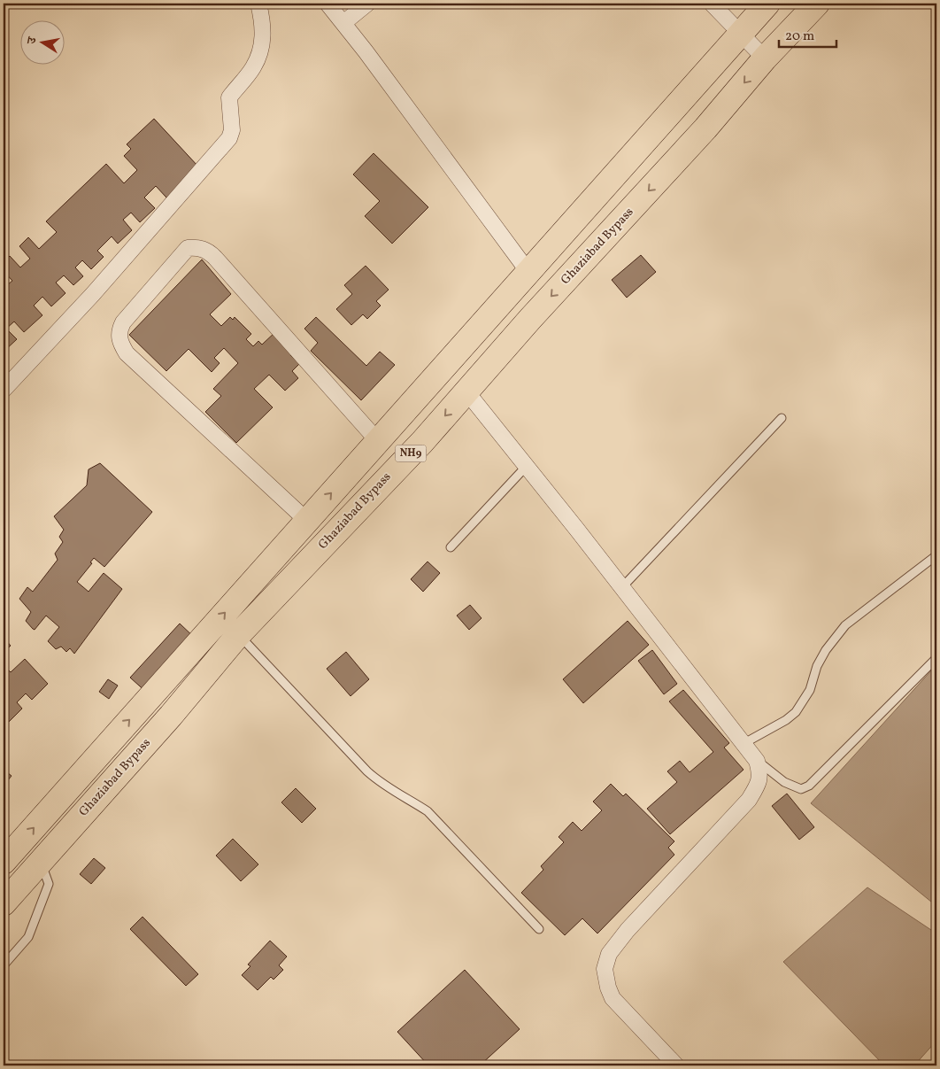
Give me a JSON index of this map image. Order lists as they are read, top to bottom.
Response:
{
  "streets": {
    "highway": ["Ghaziabad Bypass", "NH9"]
  },
  "scale_bar": "20 m",
  "north": "left"
}
